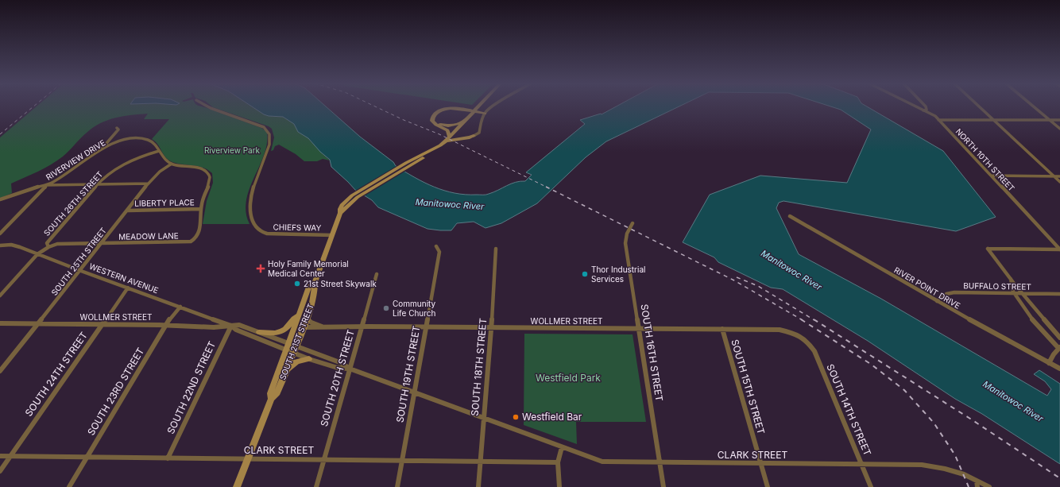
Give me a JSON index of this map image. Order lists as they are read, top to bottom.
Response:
{
  "streets": {
    "main road": ["SOUTH 21ST STREET"],
    "street": [
      "RIVERVIEW DRIVE",
      "NORTH 10TH STREET",
      "LIBERTY PLACE",
      "SOUTH 26TH STREET",
      "CHIEFS WAY",
      "MEADOW LANE",
      "SOUTH 25TH STREET",
      "WESTERN AVENUE",
      "BUFFALO STREET",
      "RIVER POINT DRIVE",
      "WOLLMER STREET",
      "SOUTH 16TH STREET",
      "SOUTH 18TH STREET",
      "SOUTH 24TH STREET",
      "SOUTH 19TH STREET",
      "SOUTH 20TH STREET",
      "SOUTH 15TH STREET",
      "SOUTH 22ND STREET",
      "SOUTH 23RD STREET",
      "SOUTH 14TH STREET",
      "CLARK STREET"
    ]
  },
  "crossings": [
    ["RIVERVIEW DRIVE", "SOUTH 26TH STREET"],
    ["RIVERVIEW DRIVE", "SOUTH 25TH STREET"],
    ["LIBERTY PLACE", "MEADOW LANE"],
    ["LIBERTY PLACE", "SOUTH 25TH STREET"],
    ["SOUTH 26TH STREET", "MEADOW LANE"],
    ["SOUTH 26TH STREET", "WESTERN AVENUE"],
    ["CHIEFS WAY", "SOUTH 21ST STREET"],
    ["MEADOW LANE", "SOUTH 25TH STREET"],
    ["SOUTH 25TH STREET", "WESTERN AVENUE"],
    ["SOUTH 25TH STREET", "WOLLMER STREET"],
    ["WESTERN AVENUE", "WOLLMER STREET"],
    ["WESTERN AVENUE", "SOUTH 21ST STREET"],
    ["WESTERN AVENUE", "SOUTH 18TH STREET"],
    ["WESTERN AVENUE", "SOUTH 24TH STREET"],
    ["WESTERN AVENUE", "SOUTH 19TH STREET"],
    ["WESTERN AVENUE", "SOUTH 20TH STREET"],
    ["WESTERN AVENUE", "SOUTH 22ND STREET"],
    ["WESTERN AVENUE", "SOUTH 23RD STREET"],
    ["WESTERN AVENUE", "CLARK STREET"],
    ["BUFFALO STREET", "RIVER POINT DRIVE"],
    ["WOLLMER STREET", "SOUTH 21ST STREET"],
    ["WOLLMER STREET", "SOUTH 16TH STREET"],
    ["WOLLMER STREET", "SOUTH 18TH STREET"],
    ["WOLLMER STREET", "SOUTH 24TH STREET"],
    ["WOLLMER STREET", "SOUTH 19TH STREET"],
    ["WOLLMER STREET", "SOUTH 20TH STREET"],
    ["WOLLMER STREET", "SOUTH 15TH STREET"],
    ["WOLLMER STREET", "SOUTH 22ND STREET"],
    ["WOLLMER STREET", "SOUTH 23RD STREET"],
    ["WOLLMER STREET", "SOUTH 14TH STREET"],
    ["SOUTH 21ST STREET", "CLARK STREET"],
    ["SOUTH 16TH STREET", "CLARK STREET"],
    ["SOUTH 18TH STREET", "CLARK STREET"],
    ["SOUTH 24TH STREET", "CLARK STREET"],
    ["SOUTH 19TH STREET", "CLARK STREET"],
    ["SOUTH 20TH STREET", "CLARK STREET"],
    ["SOUTH 15TH STREET", "CLARK STREET"],
    ["SOUTH 22ND STREET", "CLARK STREET"],
    ["SOUTH 23RD STREET", "CLARK STREET"],
    ["SOUTH 14TH STREET", "CLARK STREET"]
  ],
  "water": ["Manitowoc River"],
  "parks": ["Riverview Park", "Westfield Park"],
  "places": {
    "health": ["Holy Family Memorial Medical Center"],
    "other": [
      "Thor Industrial Services",
      "21st Street Skywalk",
      "Community Life Church",
      "Westfield Bar"
    ]
  }
}
